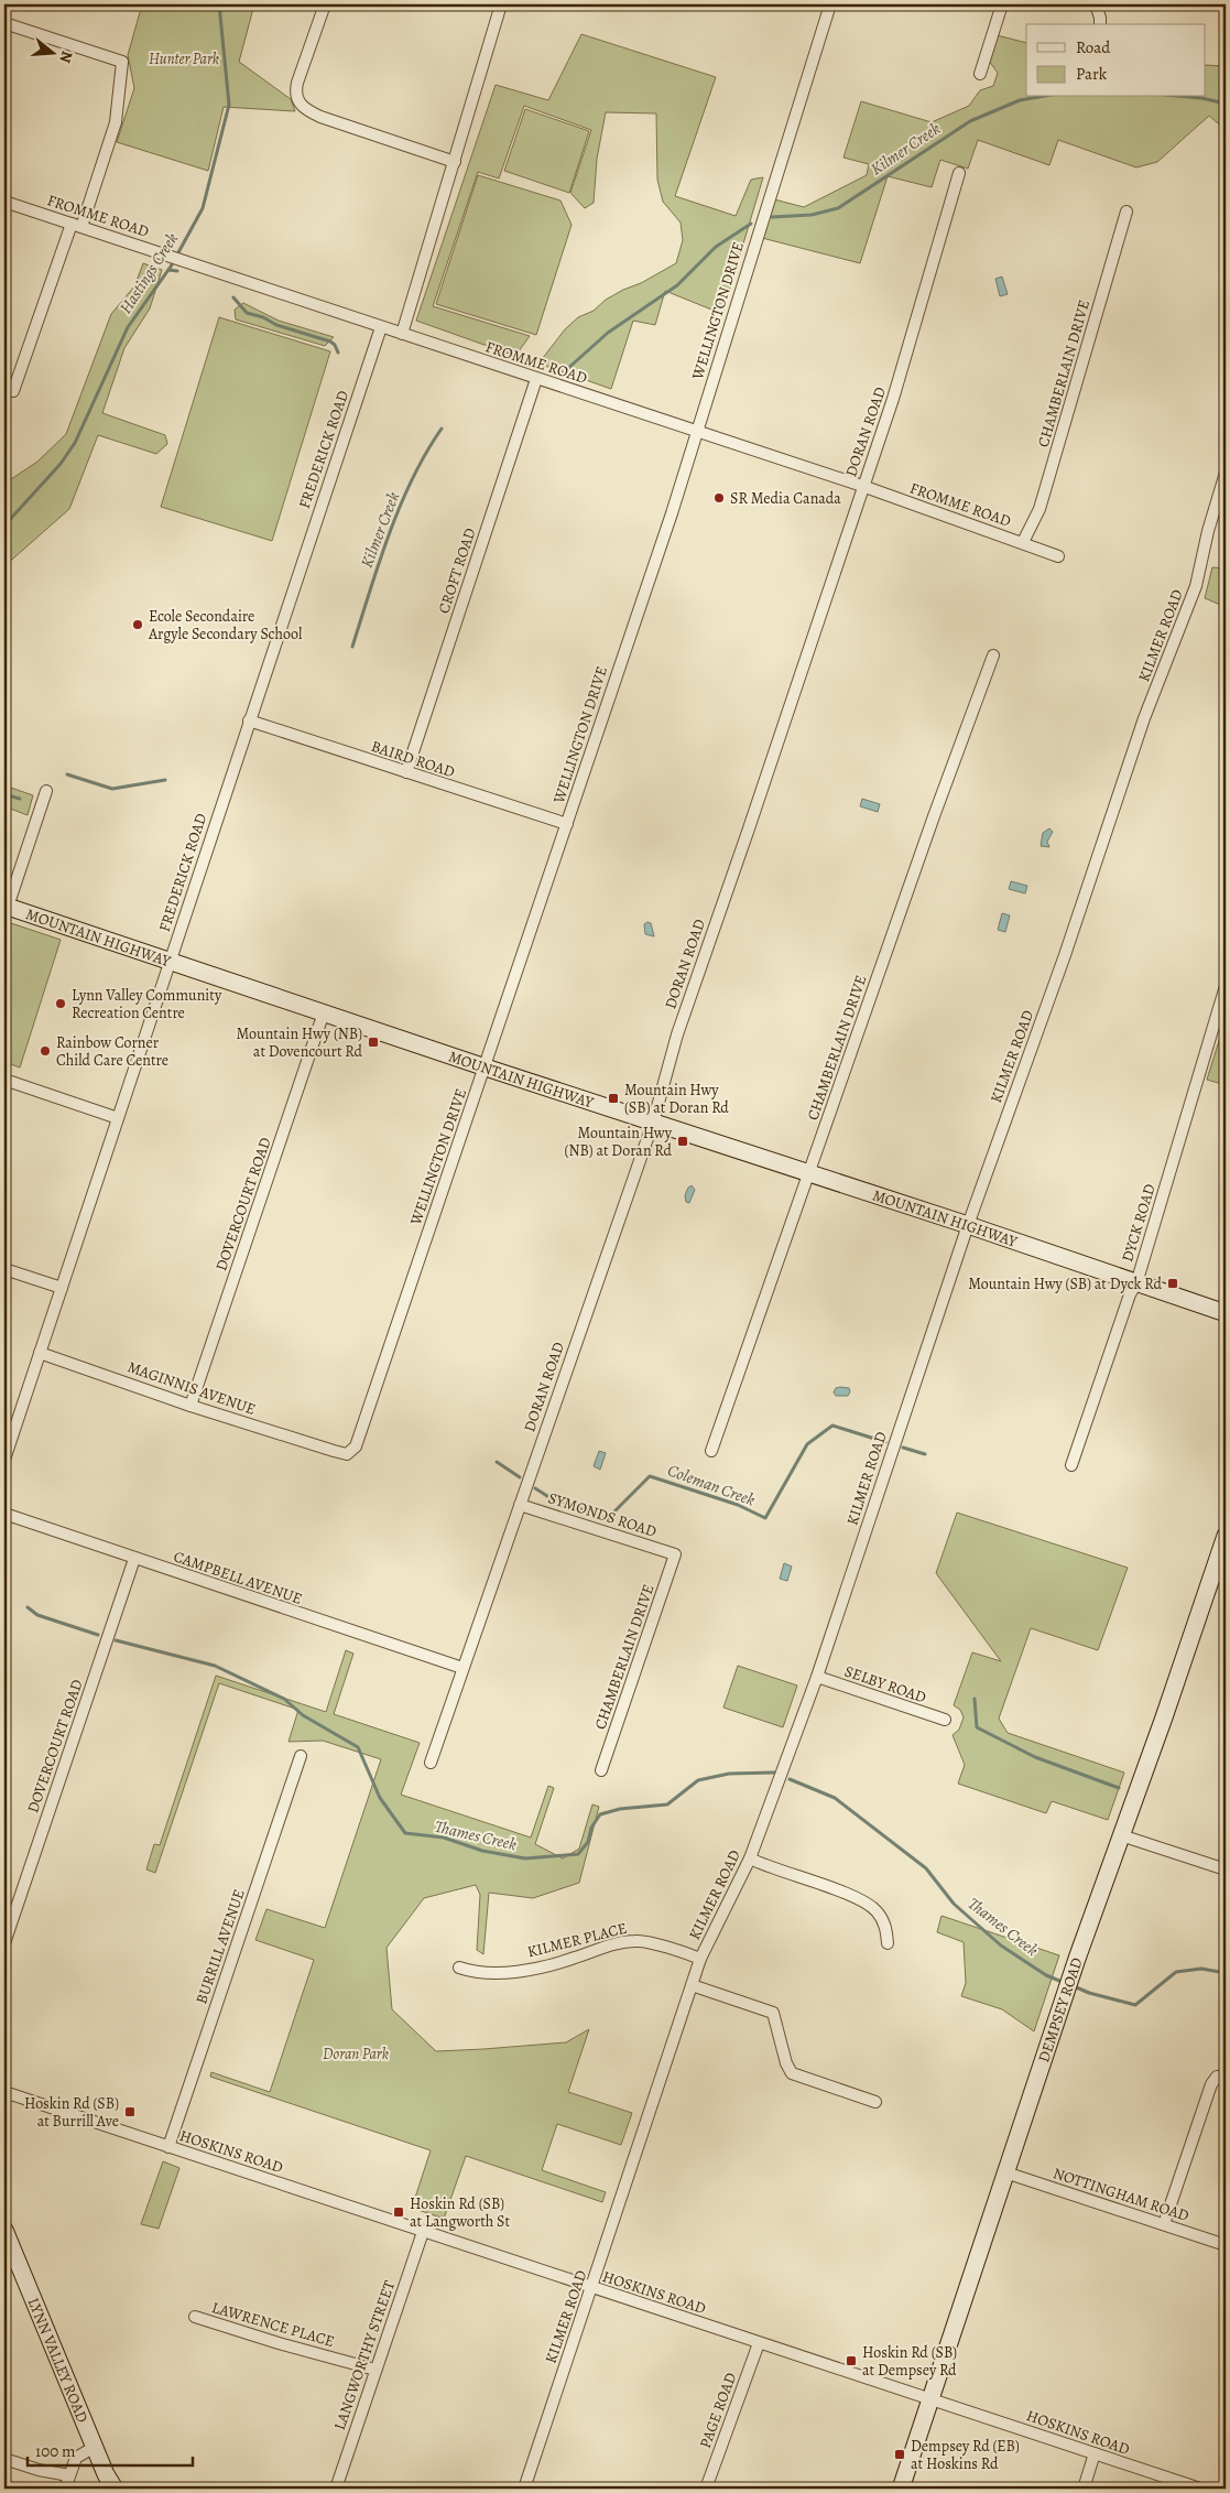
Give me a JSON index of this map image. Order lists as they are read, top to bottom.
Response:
{
  "streets": {
    "street": [
      "FROMME ROAD",
      "WELLINGTON DRIVE",
      "CHAMBERLAIN DRIVE",
      "DORAN ROAD",
      "FREDERICK ROAD",
      "CROFT ROAD",
      "KILMER ROAD",
      "BAIRD ROAD",
      "MOUNTAIN HIGHWAY",
      "DOVERCOURT ROAD",
      "DYCK ROAD",
      "MAGINNIS AVENUE",
      "SYMONDS ROAD",
      "CAMPBELL AVENUE",
      "SELBY ROAD",
      "KILMER PLACE",
      "BURRILL AVENUE",
      "DEMPSEY ROAD",
      "HOSKINS ROAD",
      "NOTTINGHAM ROAD",
      "LAWRENCE PLACE",
      "LANGWORTHY STREET",
      "LYNN VALLEY ROAD",
      "PAGE ROAD"
    ]
  },
  "crossings": [
    ["FROMME ROAD", "WELLINGTON DRIVE"],
    ["FROMME ROAD", "CHAMBERLAIN DRIVE"],
    ["FROMME ROAD", "DORAN ROAD"],
    ["FROMME ROAD", "FREDERICK ROAD"],
    ["FROMME ROAD", "CROFT ROAD"],
    ["WELLINGTON DRIVE", "BAIRD ROAD"],
    ["WELLINGTON DRIVE", "MOUNTAIN HIGHWAY"],
    ["WELLINGTON DRIVE", "MAGINNIS AVENUE"],
    ["CHAMBERLAIN DRIVE", "MOUNTAIN HIGHWAY"],
    ["CHAMBERLAIN DRIVE", "SYMONDS ROAD"],
    ["DORAN ROAD", "MOUNTAIN HIGHWAY"],
    ["DORAN ROAD", "SYMONDS ROAD"],
    ["DORAN ROAD", "CAMPBELL AVENUE"],
    ["FREDERICK ROAD", "BAIRD ROAD"],
    ["FREDERICK ROAD", "MOUNTAIN HIGHWAY"],
    ["FREDERICK ROAD", "MAGINNIS AVENUE"],
    ["CROFT ROAD", "BAIRD ROAD"],
    ["KILMER ROAD", "MOUNTAIN HIGHWAY"],
    ["KILMER ROAD", "SELBY ROAD"],
    ["KILMER ROAD", "KILMER PLACE"],
    ["KILMER ROAD", "HOSKINS ROAD"],
    ["MOUNTAIN HIGHWAY", "DOVERCOURT ROAD"],
    ["MOUNTAIN HIGHWAY", "DYCK ROAD"],
    ["DOVERCOURT ROAD", "MAGINNIS AVENUE"],
    ["DOVERCOURT ROAD", "CAMPBELL AVENUE"],
    ["BURRILL AVENUE", "HOSKINS ROAD"],
    ["DEMPSEY ROAD", "HOSKINS ROAD"],
    ["DEMPSEY ROAD", "NOTTINGHAM ROAD"],
    ["HOSKINS ROAD", "LANGWORTHY STREET"],
    ["HOSKINS ROAD", "PAGE ROAD"],
    ["LAWRENCE PLACE", "LANGWORTHY STREET"]
  ],
  "water": [
    "Kilmer Creek",
    "Hastings Creek",
    "Coleman Creek",
    "Thames Creek"
  ],
  "parks": ["Hunter Park", "Doran Park"],
  "places": {
    "other": [
      "SR Media Canada",
      "Ecole Secondaire Argyle Secondary School",
      "Lynn Valley Community Recreation Centre",
      "Rainbow Corner Child Care Centre"
    ],
    "transit": [
      "Mountain Hwy (NB) at Dovencourt Rd",
      "Mountain Hwy (SB) at Doran Rd",
      "Mountain Hwy (NB) at Doran Rd",
      "Mountain Hwy (SB) at Dyck Rd",
      "Hoskin Rd (SB) at Burrill Ave",
      "Hoskin Rd (SB) at Langworth St",
      "Hoskin Rd (SB) at Dempsey Rd",
      "Dempsey Rd (EB) at Hoskins Rd"
    ]
  },
  "legend": ["Road", "Park"],
  "scale_bar": "100 m",
  "north": "right"
}
